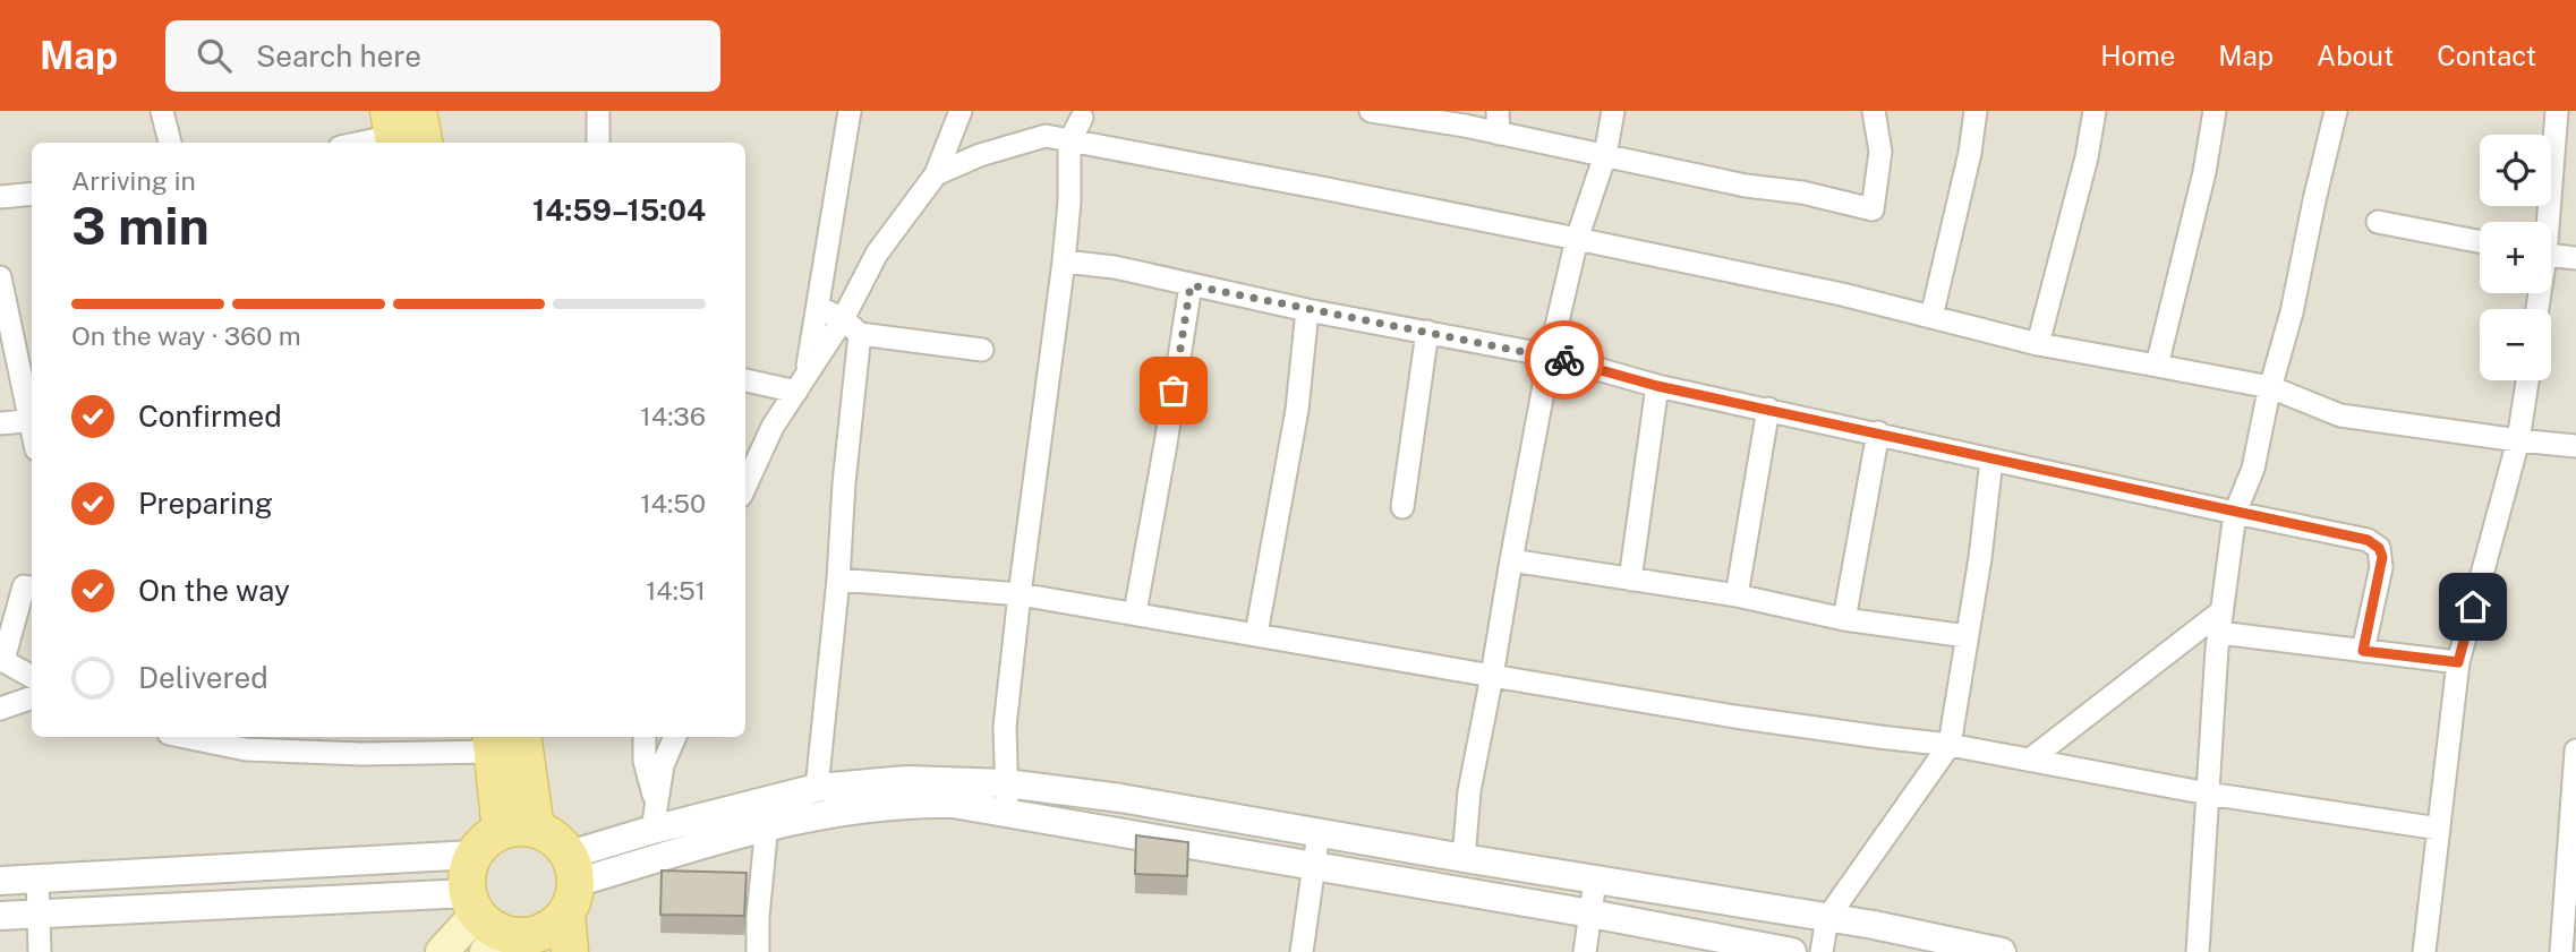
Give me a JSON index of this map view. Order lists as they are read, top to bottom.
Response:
{
  "page": {
    "header": "Map",
    "search": "Search here",
    "nav": [
      "Home",
      "Map",
      "About",
      "Contact"
    ],
    "map_buttons": ["+", "−"],
    "heading": ["3 min", "Arriving in", "14:59–15:04"],
    "bar": "On the way · 360 m",
    "list": [
      ["Confirmed", "14:36"],
      ["Preparing", "14:50"],
      ["On the way", "14:51"],
      "Delivered"
    ]
  }
}
